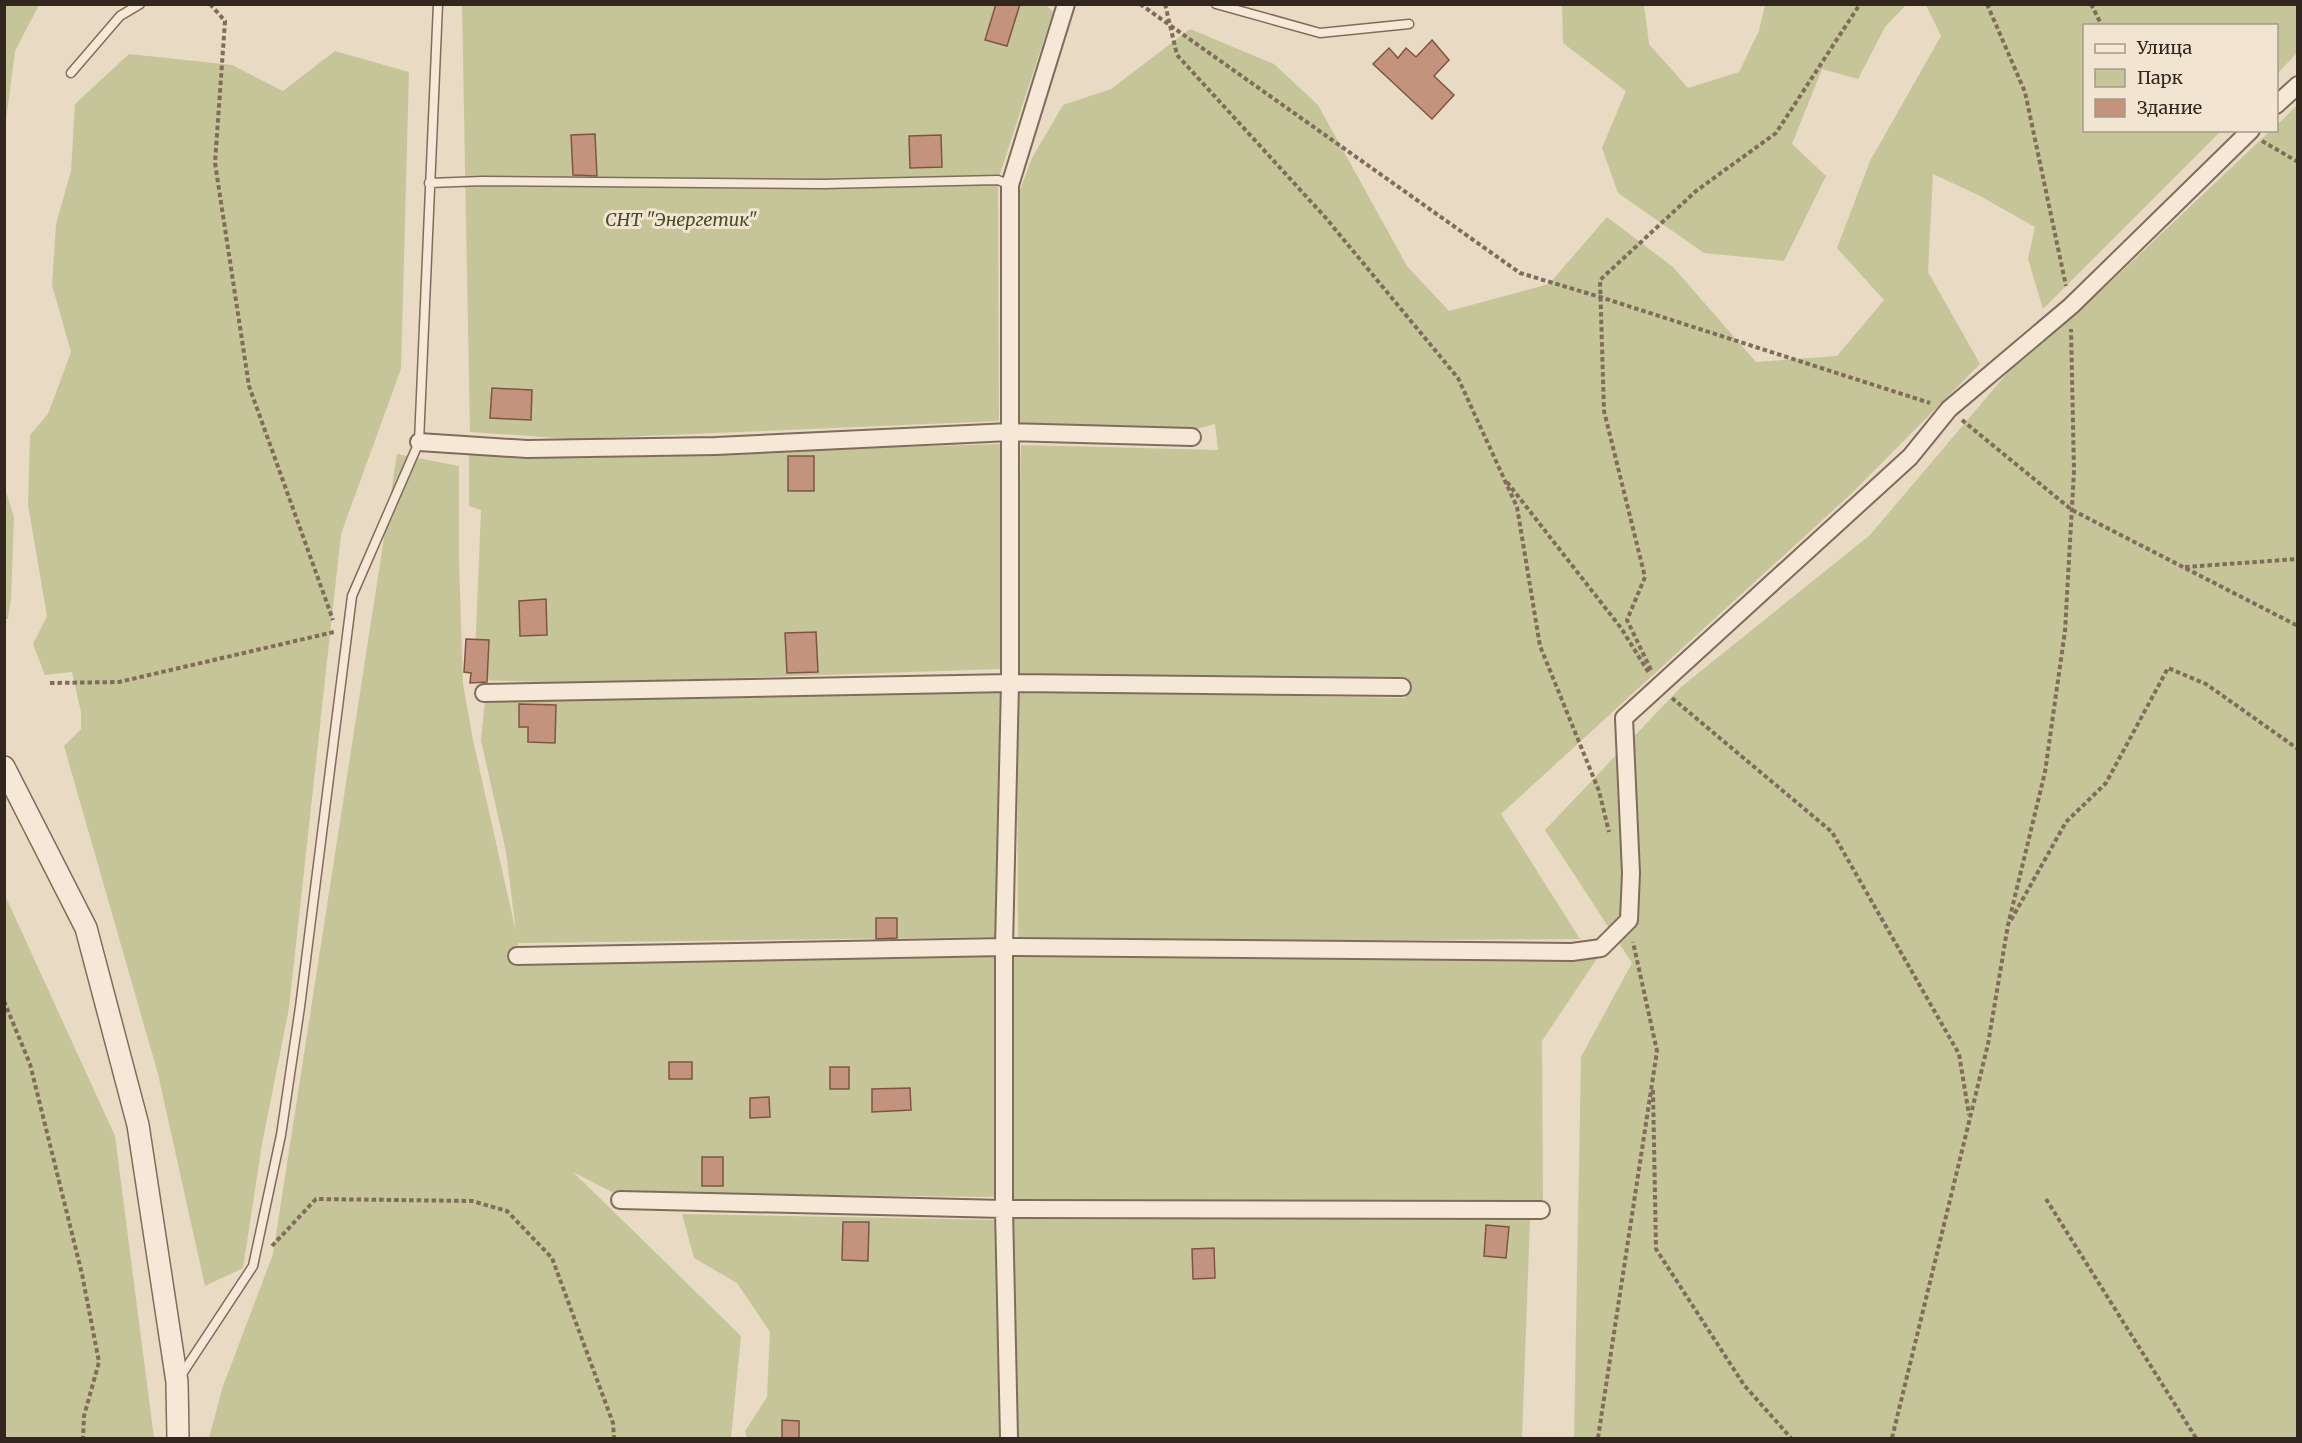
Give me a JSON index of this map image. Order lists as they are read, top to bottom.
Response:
{
  "parks": ["СНТ \"Энергетик\""],
  "legend": ["Улица", "Парк", "Здание"]
}
